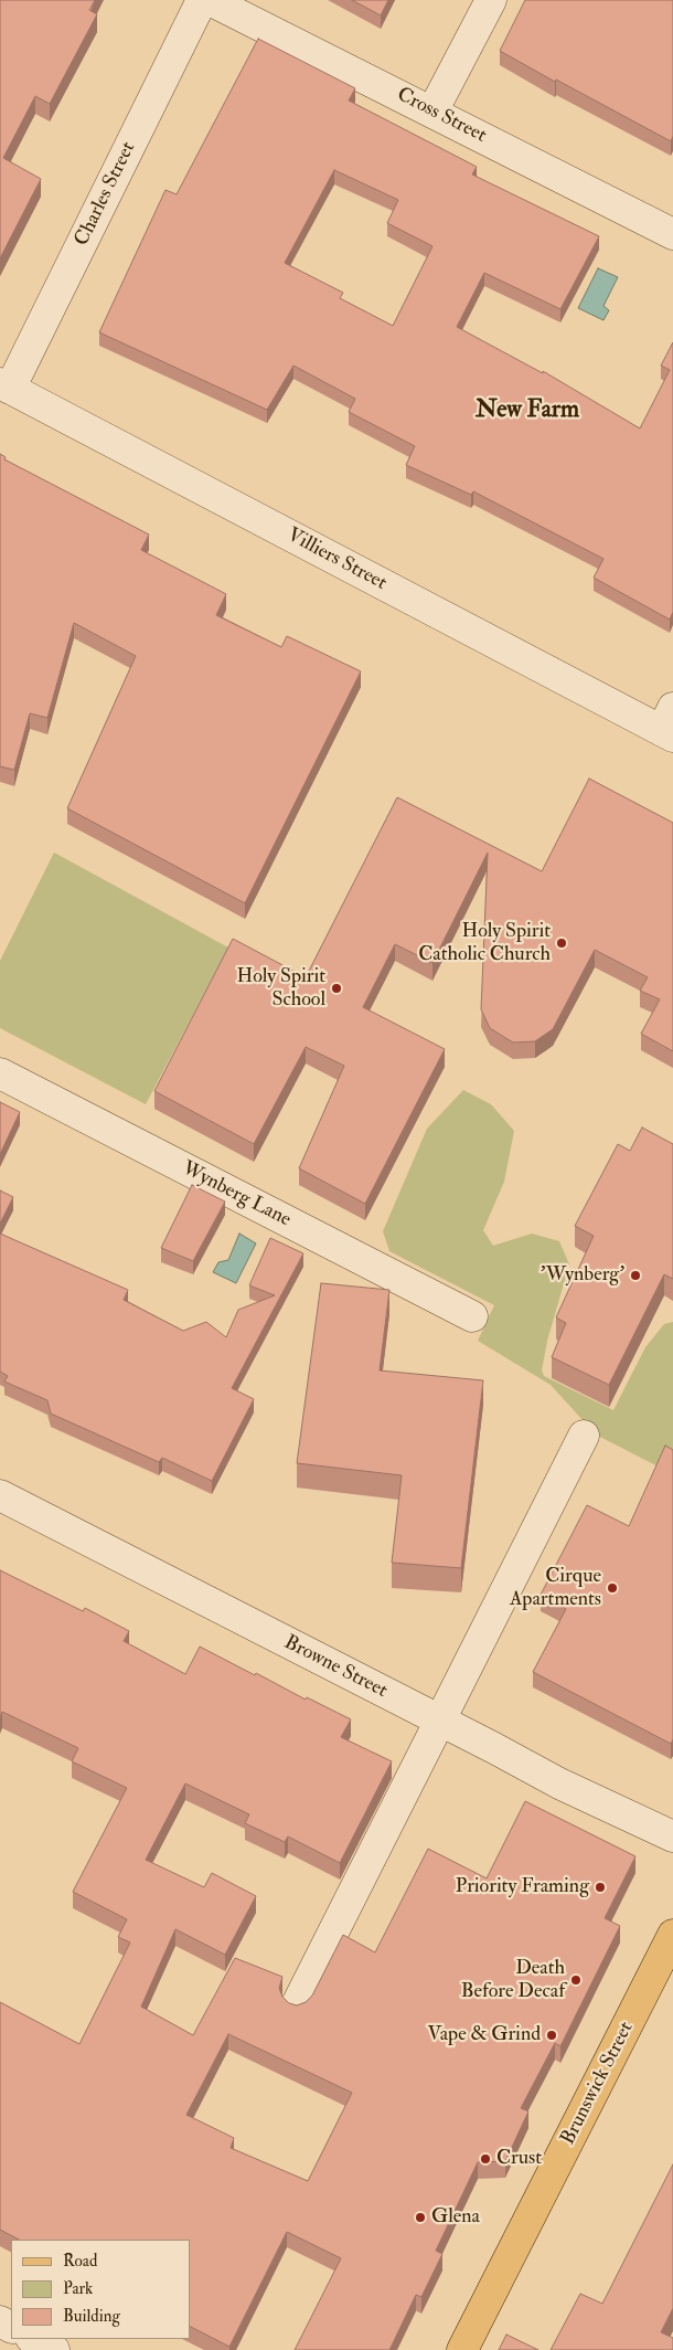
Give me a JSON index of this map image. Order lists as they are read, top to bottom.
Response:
{
  "streets": {
    "main road": ["Brunswick Street"],
    "street": [
      "Cross Street",
      "Charles Street",
      "Villiers Street",
      "Wynberg Lane",
      "Browne Street"
    ]
  },
  "crossings": [
    ["Charles Street", "Villiers Street"]
  ],
  "districts": ["New Farm"],
  "places": [
    "Holy Spirit Catholic Church",
    "Holy Spirit School",
    "'Wynberg'",
    "Cirque Apartments",
    "Priority Framing",
    "Death Before Decaf",
    "Vape & Grind",
    "Crust",
    "Glena"
  ],
  "legend": ["Road", "Park", "Building"]
}
